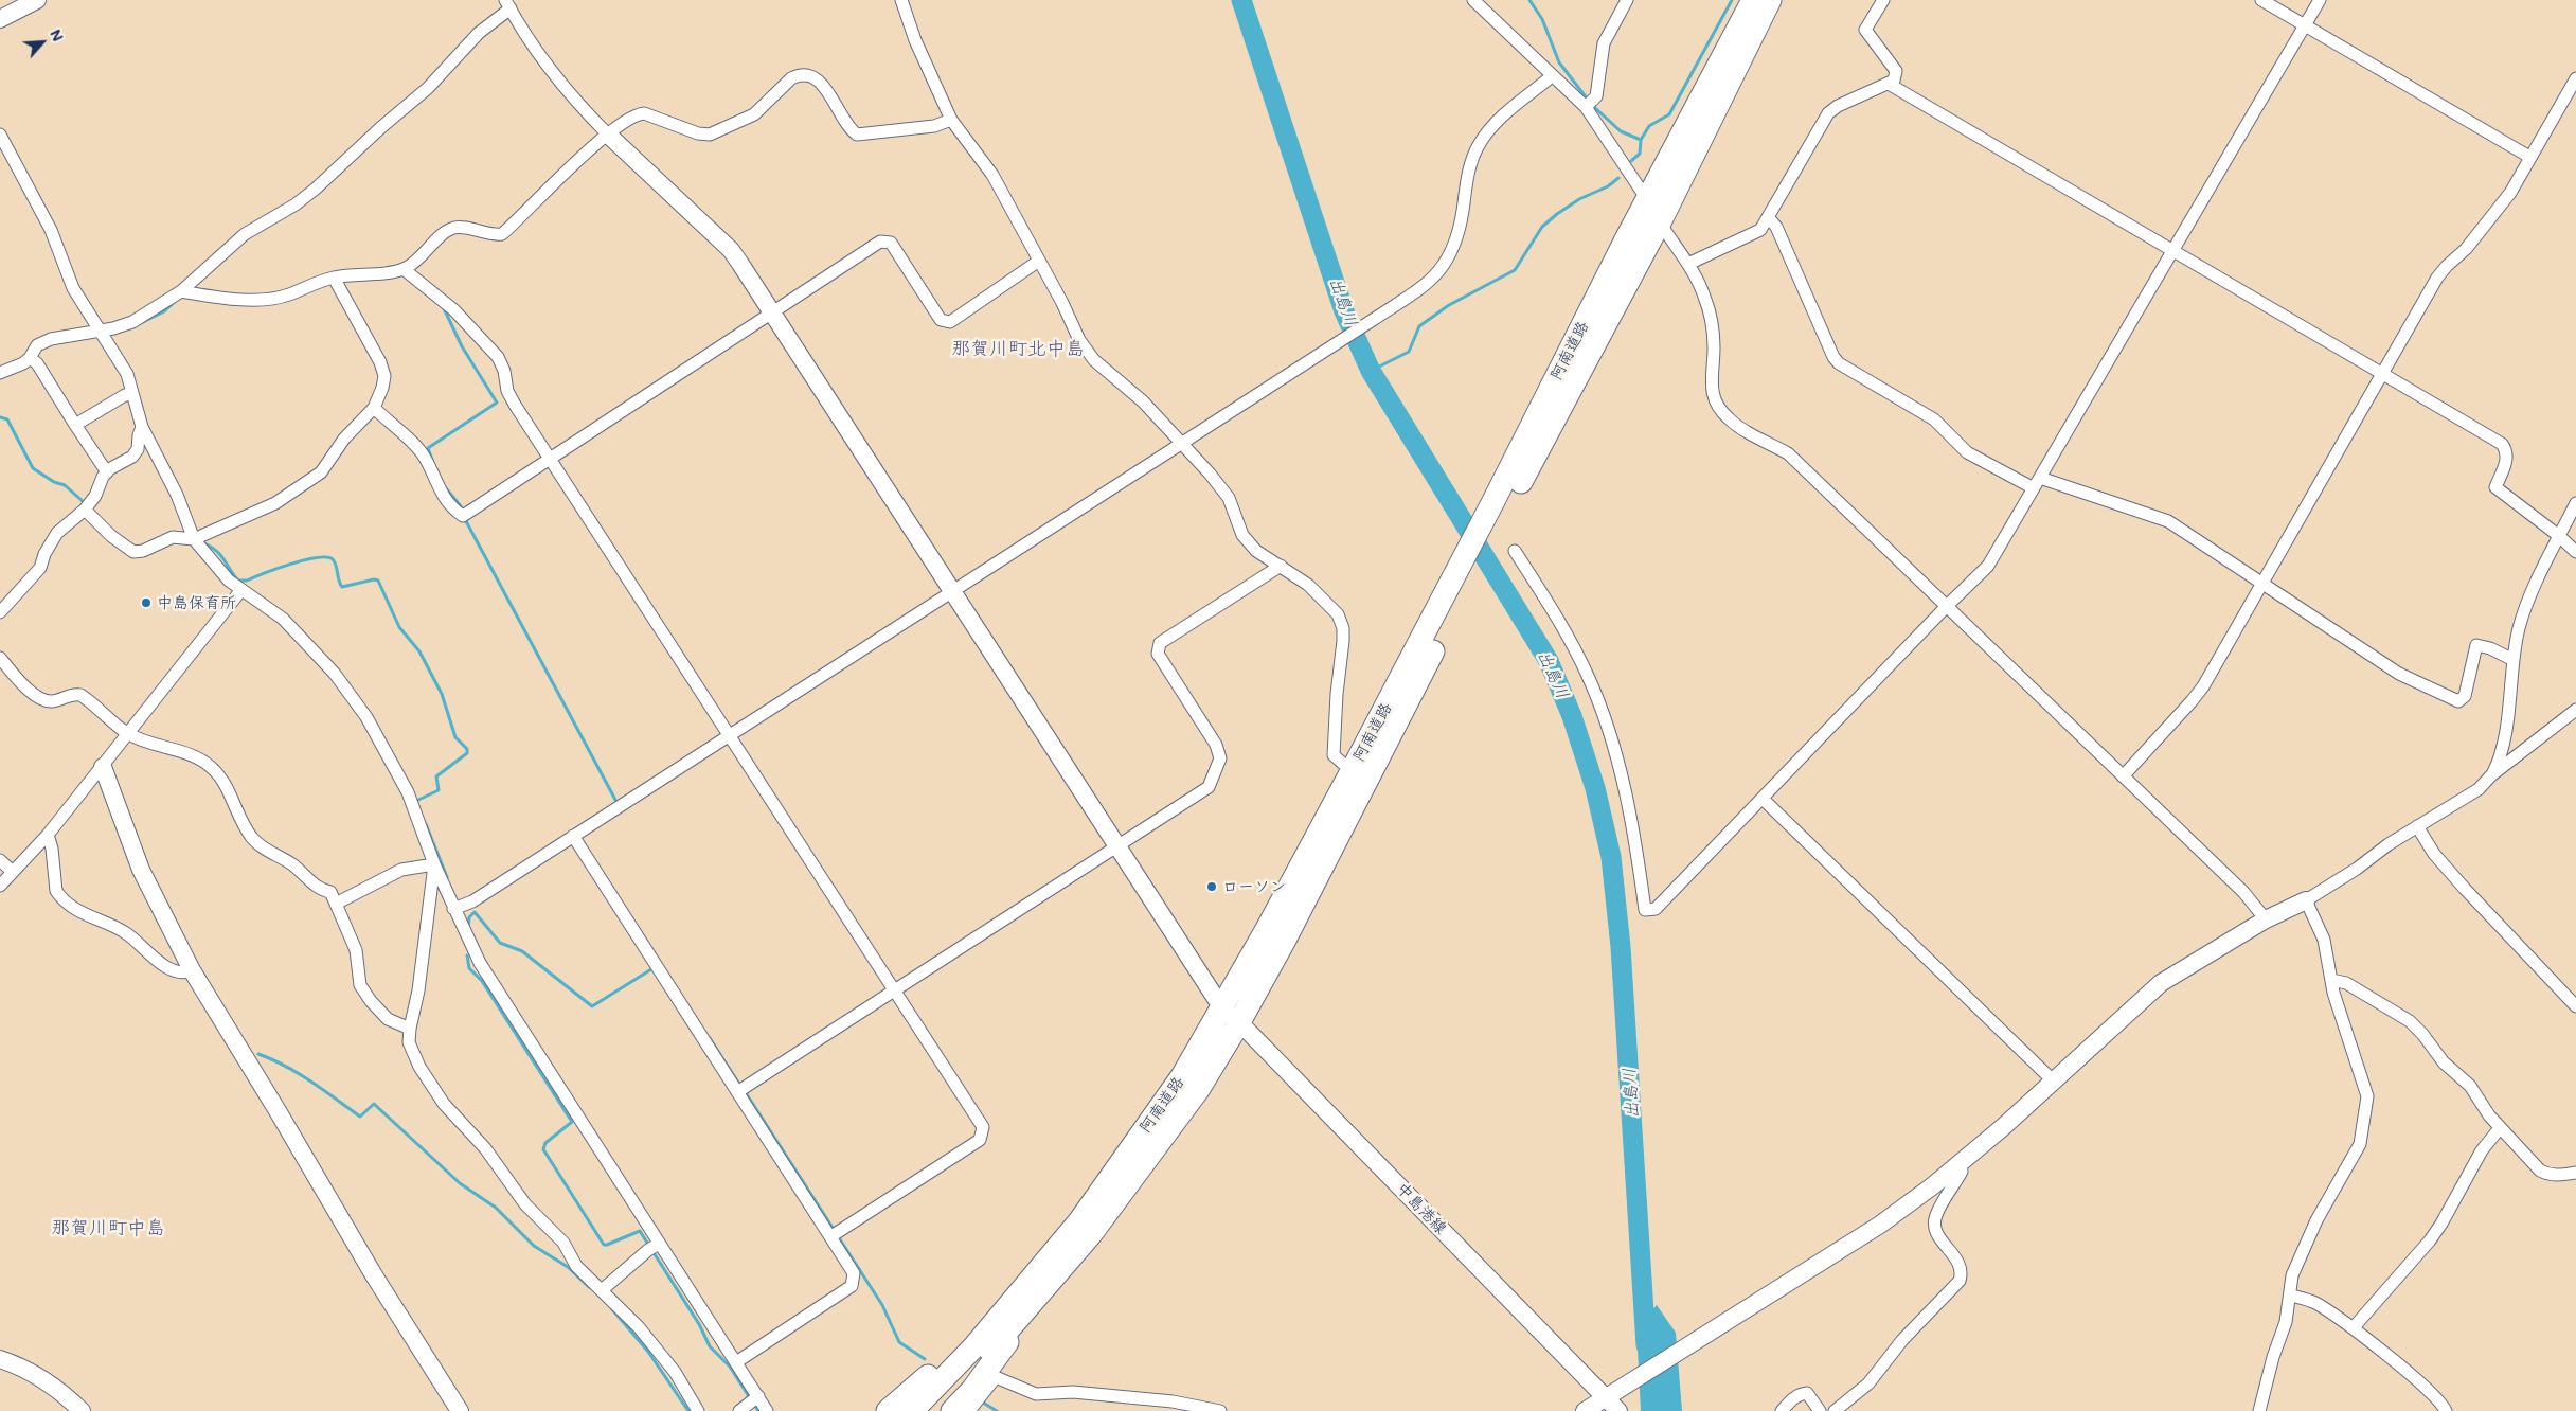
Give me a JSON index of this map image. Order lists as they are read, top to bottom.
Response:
{
  "streets": {
    "highway": ["阿南道路"],
    "street": ["中島港線"]
  },
  "crossings": [
    ["阿南道路", "中島港線"]
  ],
  "districts": ["那賀川町北中島", "那賀川町中島"],
  "water": ["出島川"],
  "places": ["中島保育所", "ローソン"],
  "north": "top right"
}
